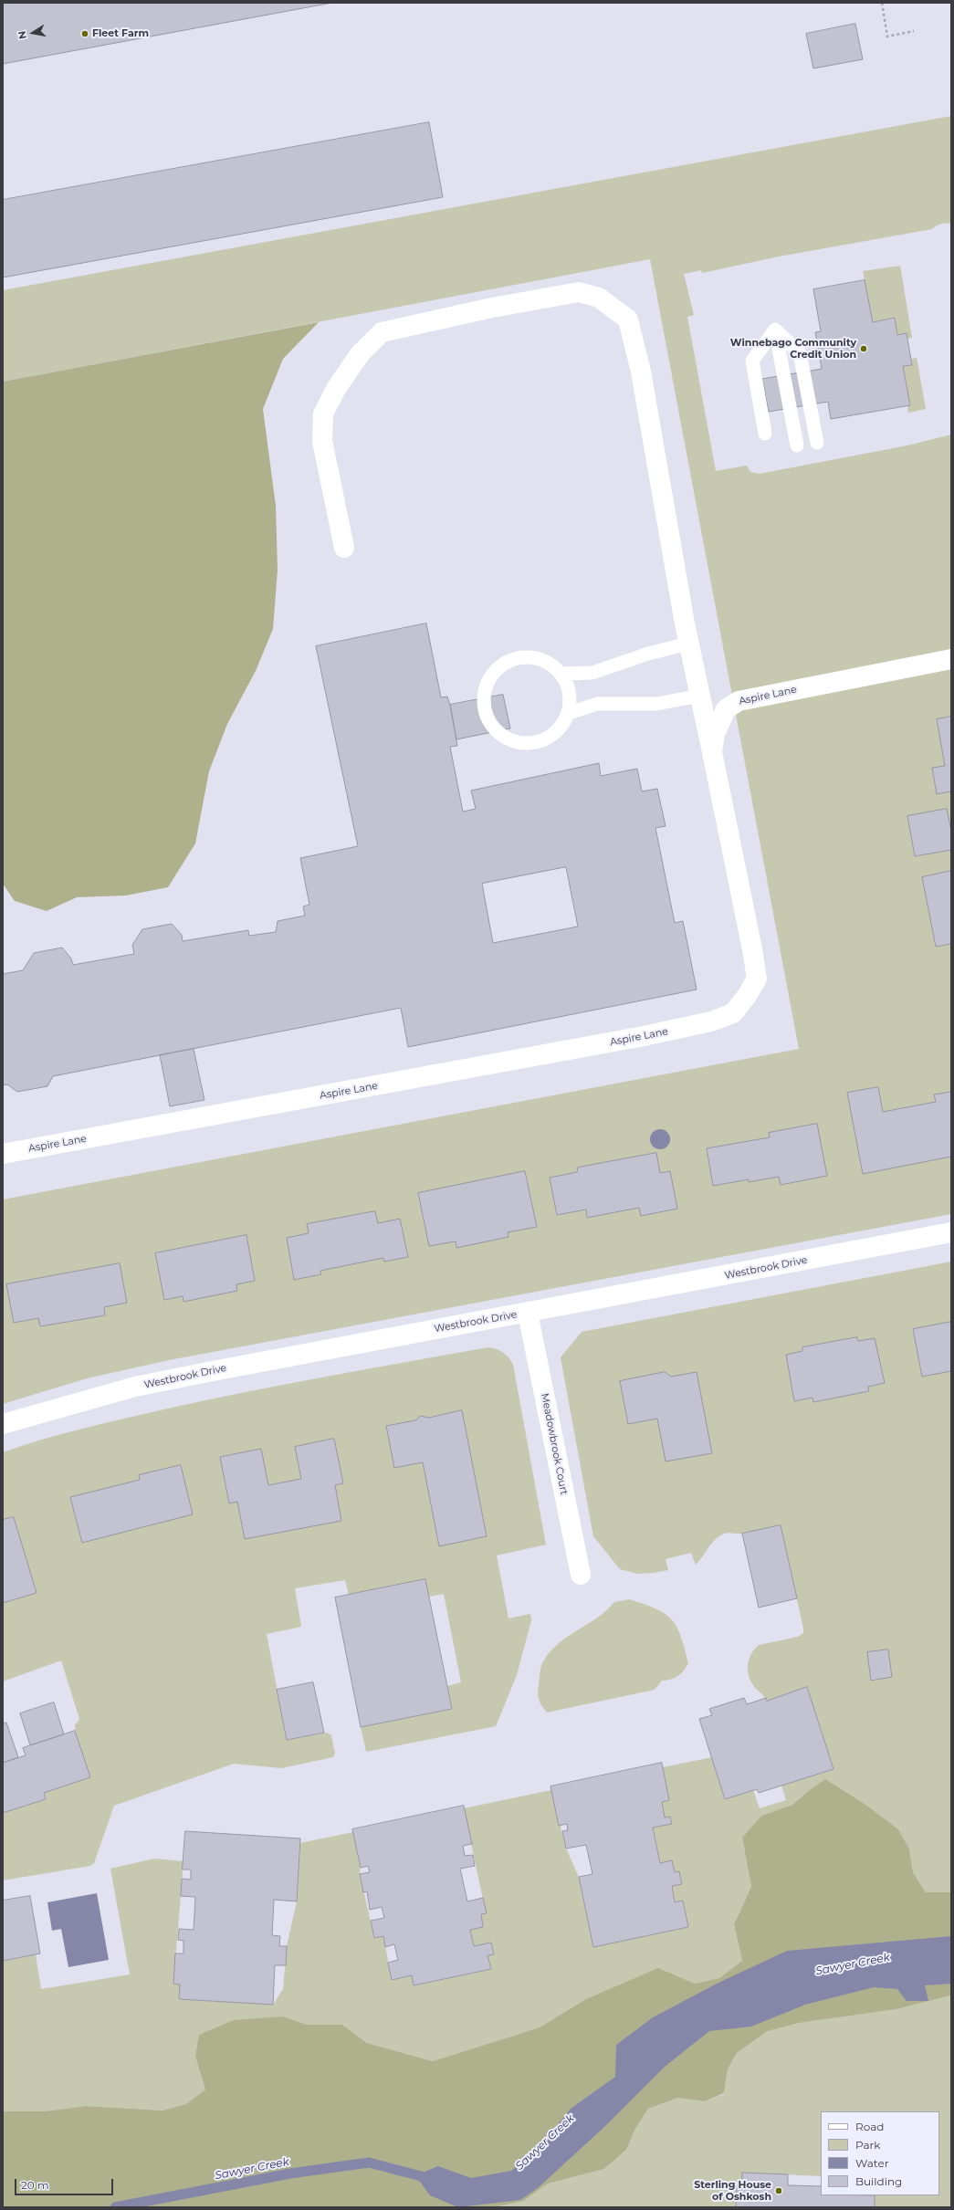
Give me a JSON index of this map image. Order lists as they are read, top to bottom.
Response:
{
  "streets": {
    "street": ["Aspire Lane", "Westbrook Drive", "Meadowbrook Court"]
  },
  "crossings": [
    ["Westbrook Drive", "Meadowbrook Court"]
  ],
  "water": ["Sawyer Creek"],
  "places": ["Fleet Farm", "Winnebago Community Credit Union", "Sterling House of Oshkosh"],
  "legend": [
    "Road",
    "Park",
    "Water",
    "Building"
  ],
  "scale_bar": "20 m",
  "north": "left"
}
